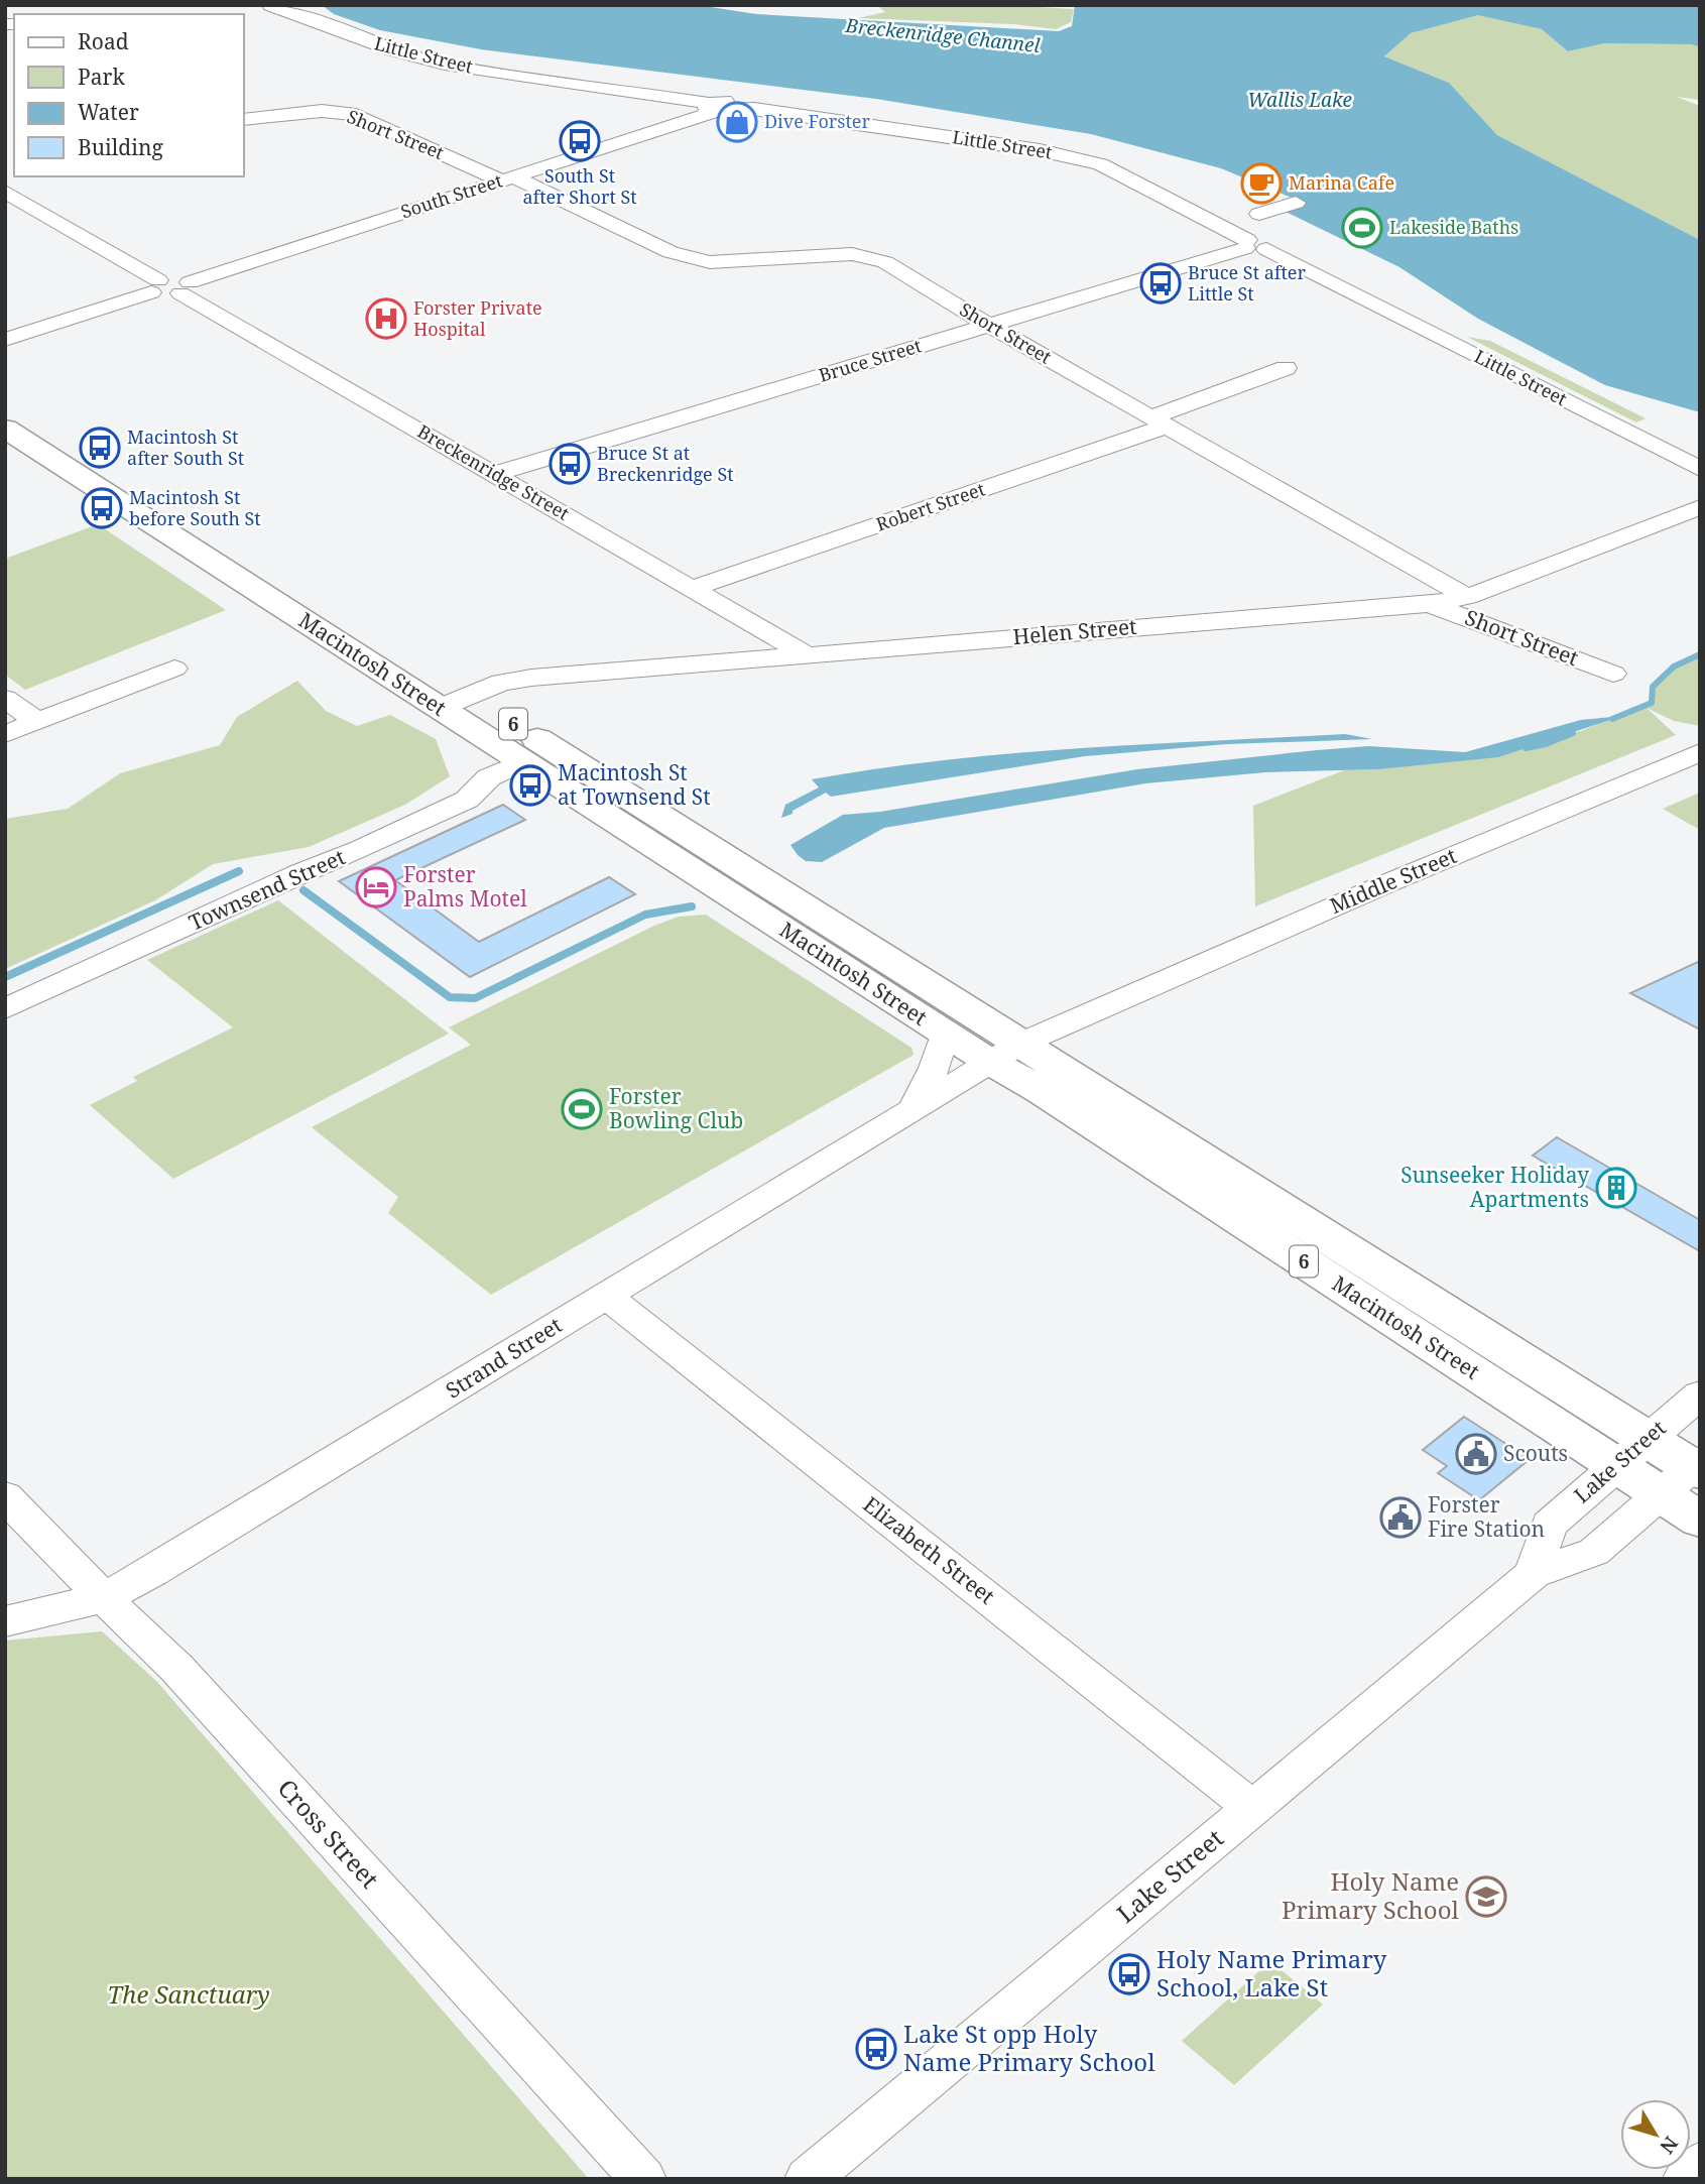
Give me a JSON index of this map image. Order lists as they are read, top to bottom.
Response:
{
  "streets": {
    "main road": ["Macintosh Street", "6"],
    "street": [
      "Little Street",
      "Short Street",
      "South Street",
      "Bruce Street",
      "Breckenridge Street",
      "Robert Street",
      "Helen Street",
      "Middle Street",
      "Townsend Street",
      "Strand Street",
      "Lake Street",
      "Elizabeth Street",
      "Cross Street"
    ]
  },
  "crossings": [
    ["Little Street", "South Street"],
    ["Little Street", "Bruce Street"],
    ["Short Street", "South Street"],
    ["Short Street", "Bruce Street"],
    ["Short Street", "Robert Street"],
    ["Short Street", "Helen Street"],
    ["South Street", "Breckenridge Street"],
    ["Bruce Street", "Breckenridge Street"],
    ["Breckenridge Street", "Robert Street"],
    ["Breckenridge Street", "Helen Street"],
    ["Helen Street", "Macintosh Street"],
    ["Macintosh Street", "Middle Street"],
    ["Macintosh Street", "Townsend Street"],
    ["Macintosh Street", "Strand Street"],
    ["Macintosh Street", "Lake Street"],
    ["Middle Street", "Strand Street"],
    ["Strand Street", "Elizabeth Street"],
    ["Strand Street", "Cross Street"],
    ["Lake Street", "Elizabeth Street"]
  ],
  "water": ["Breckenridge Channel", "Wallis Lake"],
  "parks": ["The Sanctuary"],
  "places": {
    "shop": ["Dive Forster"],
    "bus stop": [
      "South St after Short St",
      "Bruce St after Little St",
      "Macintosh St after South St",
      "Bruce St at Breckenridge St",
      "Macintosh St before South St",
      "Macintosh St at Townsend St",
      "Holy Name Primary School, Lake St",
      "Lake St opp Holy Name Primary School"
    ],
    "cafe": ["Marina Cafe"],
    "sports": ["Lakeside Baths", "Forster Bowling Club"],
    "hospital": ["Forster Private Hospital"],
    "hotel": ["Forster Palms Motel"],
    "building": ["Sunseeker Holiday Apartments"],
    "public building": ["Scouts", "Forster Fire Station"],
    "school or university": ["Holy Name Primary School"]
  },
  "legend": [
    "Road",
    "Park",
    "Water",
    "Building"
  ],
  "north": "bottom right"
}
